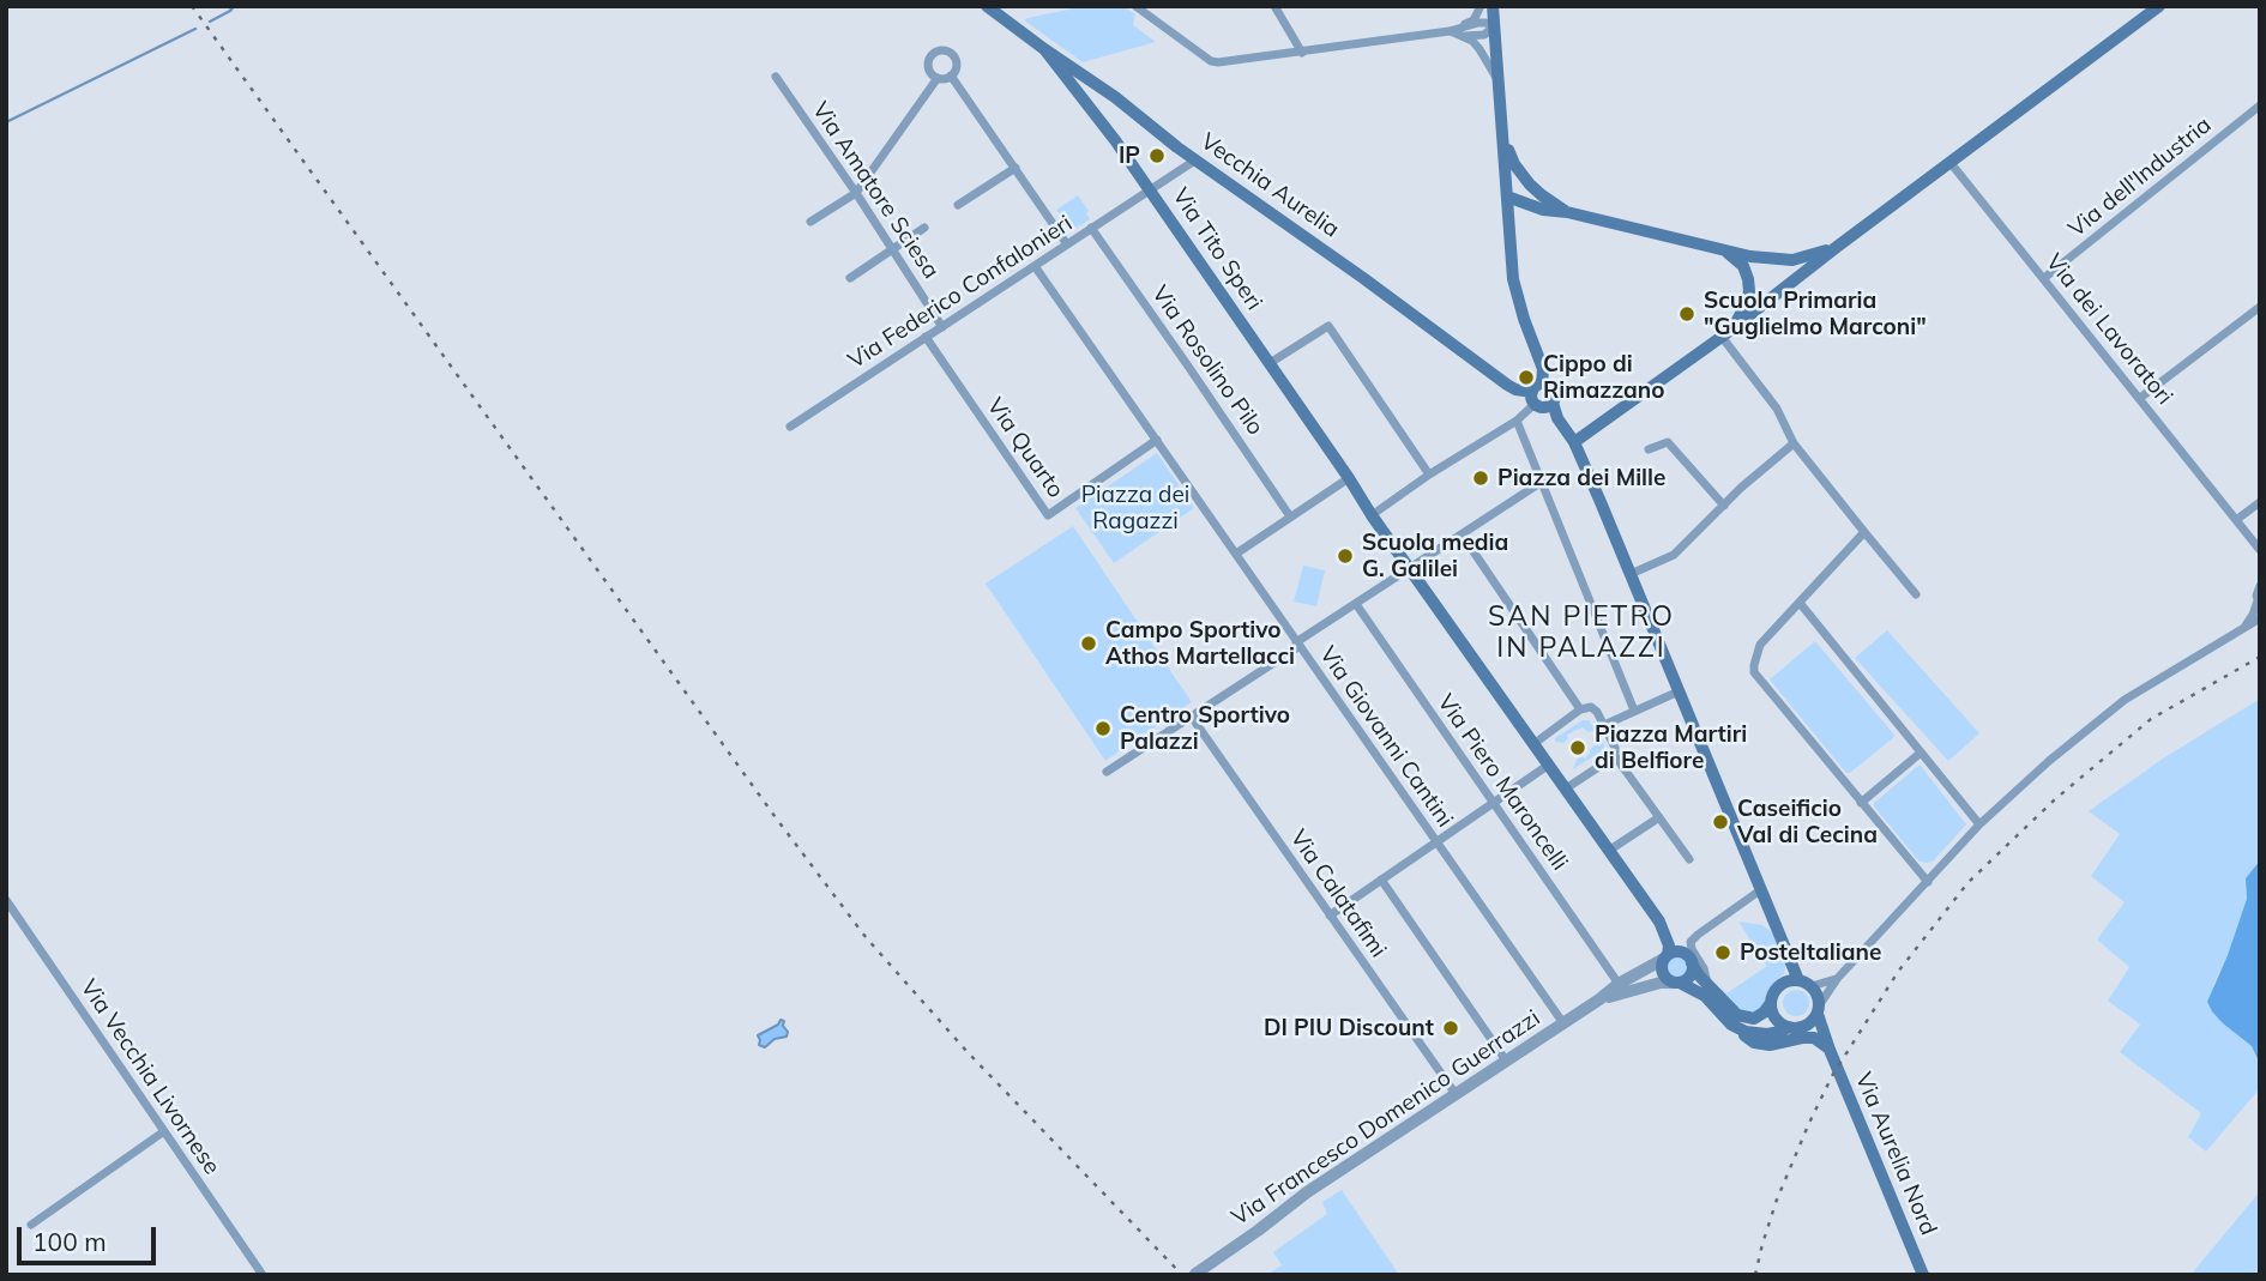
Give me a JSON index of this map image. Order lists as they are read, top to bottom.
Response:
{
  "streets": {
    "main road": ["Vecchia Aurelia", "Via Tito Speri", "Via Aurelia Nord"],
    "street": [
      "Via dell'Industria",
      "Via Amatore Sciesa",
      "Via Federico Confalonieri",
      "Via dei Lavoratori",
      "Via Rosolino Pilo",
      "Via Quarto",
      "Via Giovanni Cantini",
      "Via Piero Maroncelli",
      "Via Calatafimi",
      "Via Vecchia Livornese",
      "Via Francesco Domenico Guerrazzi"
    ]
  },
  "crossings": [
    ["Via dell'Industria", "Via dei Lavoratori"],
    ["Vecchia Aurelia", "Via Tito Speri"],
    ["Vecchia Aurelia", "Via Federico Confalonieri"],
    ["Via Amatore Sciesa", "Via Federico Confalonieri"],
    ["Via Tito Speri", "Via Federico Confalonieri"],
    ["Via Tito Speri", "Via Francesco Domenico Guerrazzi"],
    ["Via Federico Confalonieri", "Via Rosolino Pilo"],
    ["Via Federico Confalonieri", "Via Quarto"],
    ["Via Federico Confalonieri", "Via Giovanni Cantini"],
    ["Via Quarto", "Via Giovanni Cantini"],
    ["Via Giovanni Cantini", "Via Francesco Domenico Guerrazzi"],
    ["Via Piero Maroncelli", "Via Francesco Domenico Guerrazzi"],
    ["Via Calatafimi", "Via Francesco Domenico Guerrazzi"]
  ],
  "districts": ["SAN PIETRO IN PALAZZI"],
  "parks": ["Piazza dei Ragazzi"],
  "places": [
    "IP",
    "Scuola Primaria \"Guglielmo Marconi\"",
    "Cippo di Rimazzano",
    "Piazza dei Mille",
    "Scuola media G. Galilei",
    "Campo Sportivo Athos Martellacci",
    "Centro Sportivo Palazzi",
    "Piazza Martiri di Belfiore",
    "Caseificio Val di Cecina",
    "PosteItaliane",
    "DI PIU Discount"
  ],
  "scale_bar": "100 m"
}
